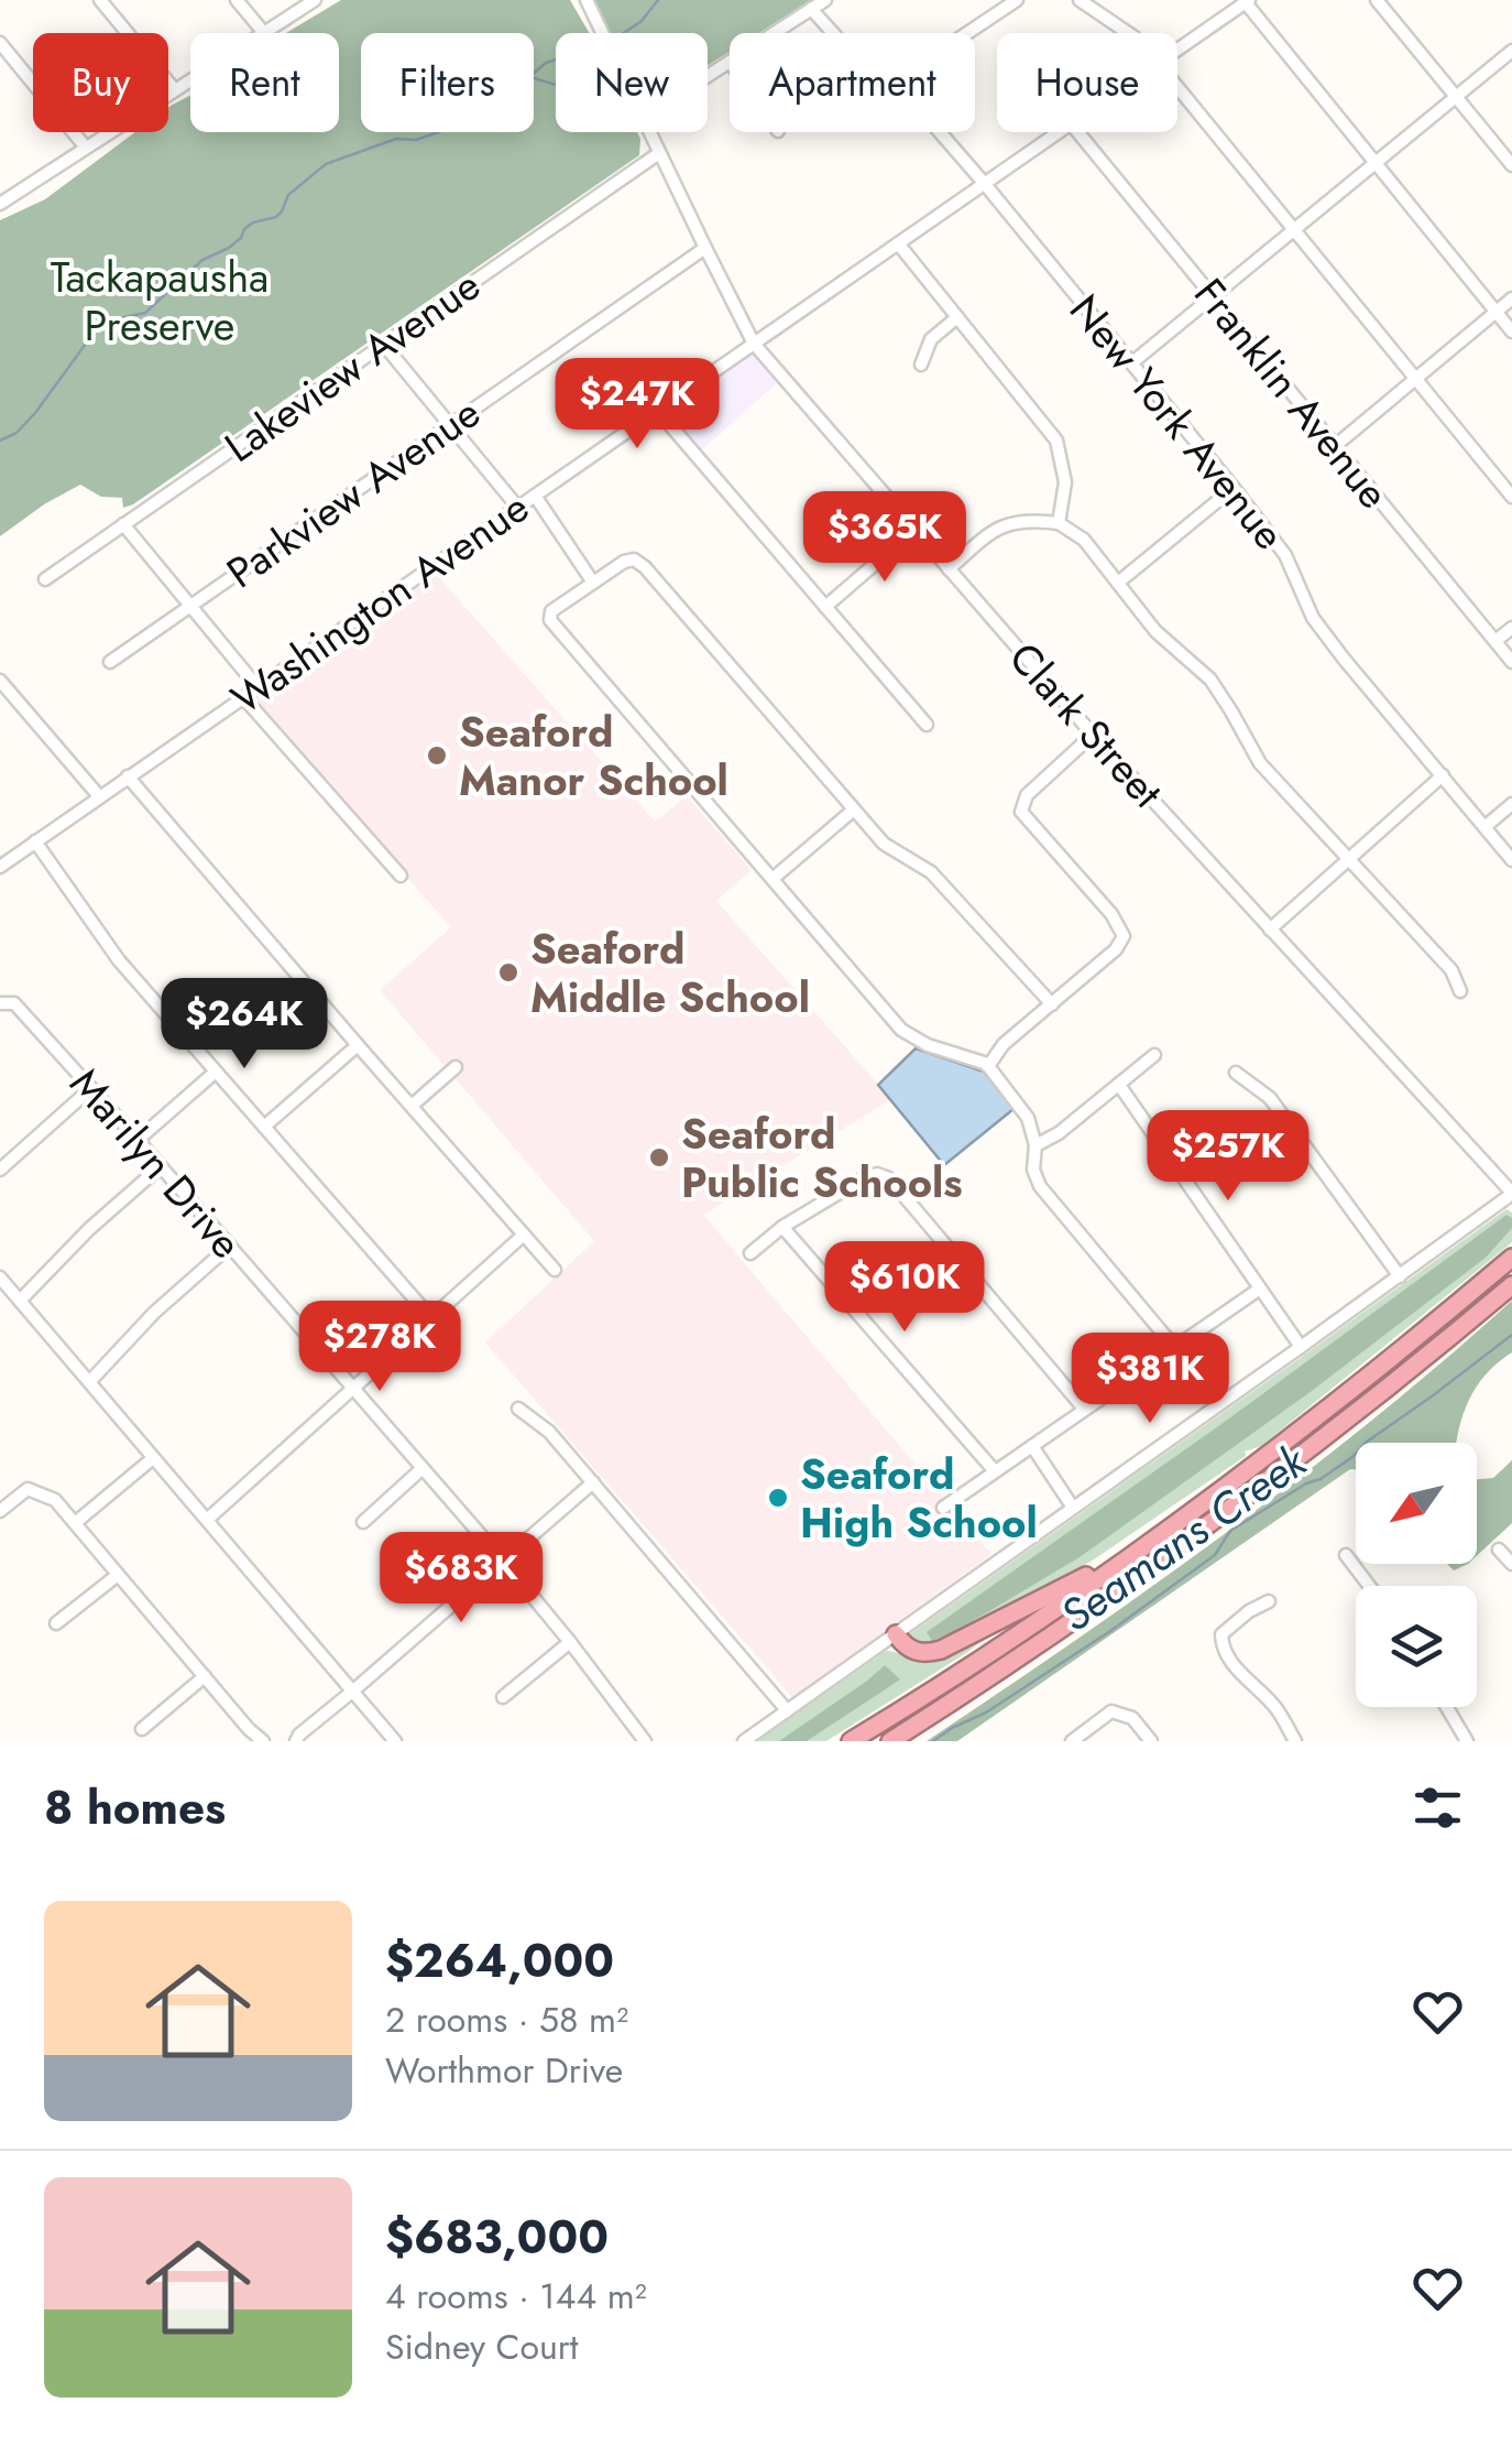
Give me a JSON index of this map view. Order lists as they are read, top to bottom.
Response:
{
  "streets": {
    "street": [
      "Lakeview Avenue",
      "Franklin Avenue",
      "New York Avenue",
      "Parkview Avenue",
      "Washington Avenue",
      "Clark Street",
      "Marilyn Drive"
    ]
  },
  "crossings": [
    ["Lakeview Avenue", "Clark Street"],
    ["New York Avenue", "Washington Avenue"],
    ["Parkview Avenue", "Clark Street"],
    ["Washington Avenue", "Clark Street"]
  ],
  "water": ["Seamans Creek"],
  "parks": ["Tackapausha Preserve"],
  "places": [
    "Seaford Manor School",
    "Seaford Middle School",
    "Seaford Public Schools",
    "Seaford High School"
  ],
  "north": "bottom left",
  "page": {
    "chip": [
      "Buy",
      "Rent",
      "Filters",
      "New",
      "Apartment",
      "House"
    ],
    "price": [
      "$247K",
      "$365K",
      "$264K",
      "$257K",
      "$610K",
      "$278K",
      "$381K",
      "$683K"
    ],
    "heading": "8 homes",
    "list": [
      {
        "name": "$264,000",
        "note": "2 rooms · 58 m² · Worthmor Drive"
      },
      {
        "name": "$683,000",
        "note": "4 rooms · 144 m² · Sidney Court"
      }
    ]
  }
}
